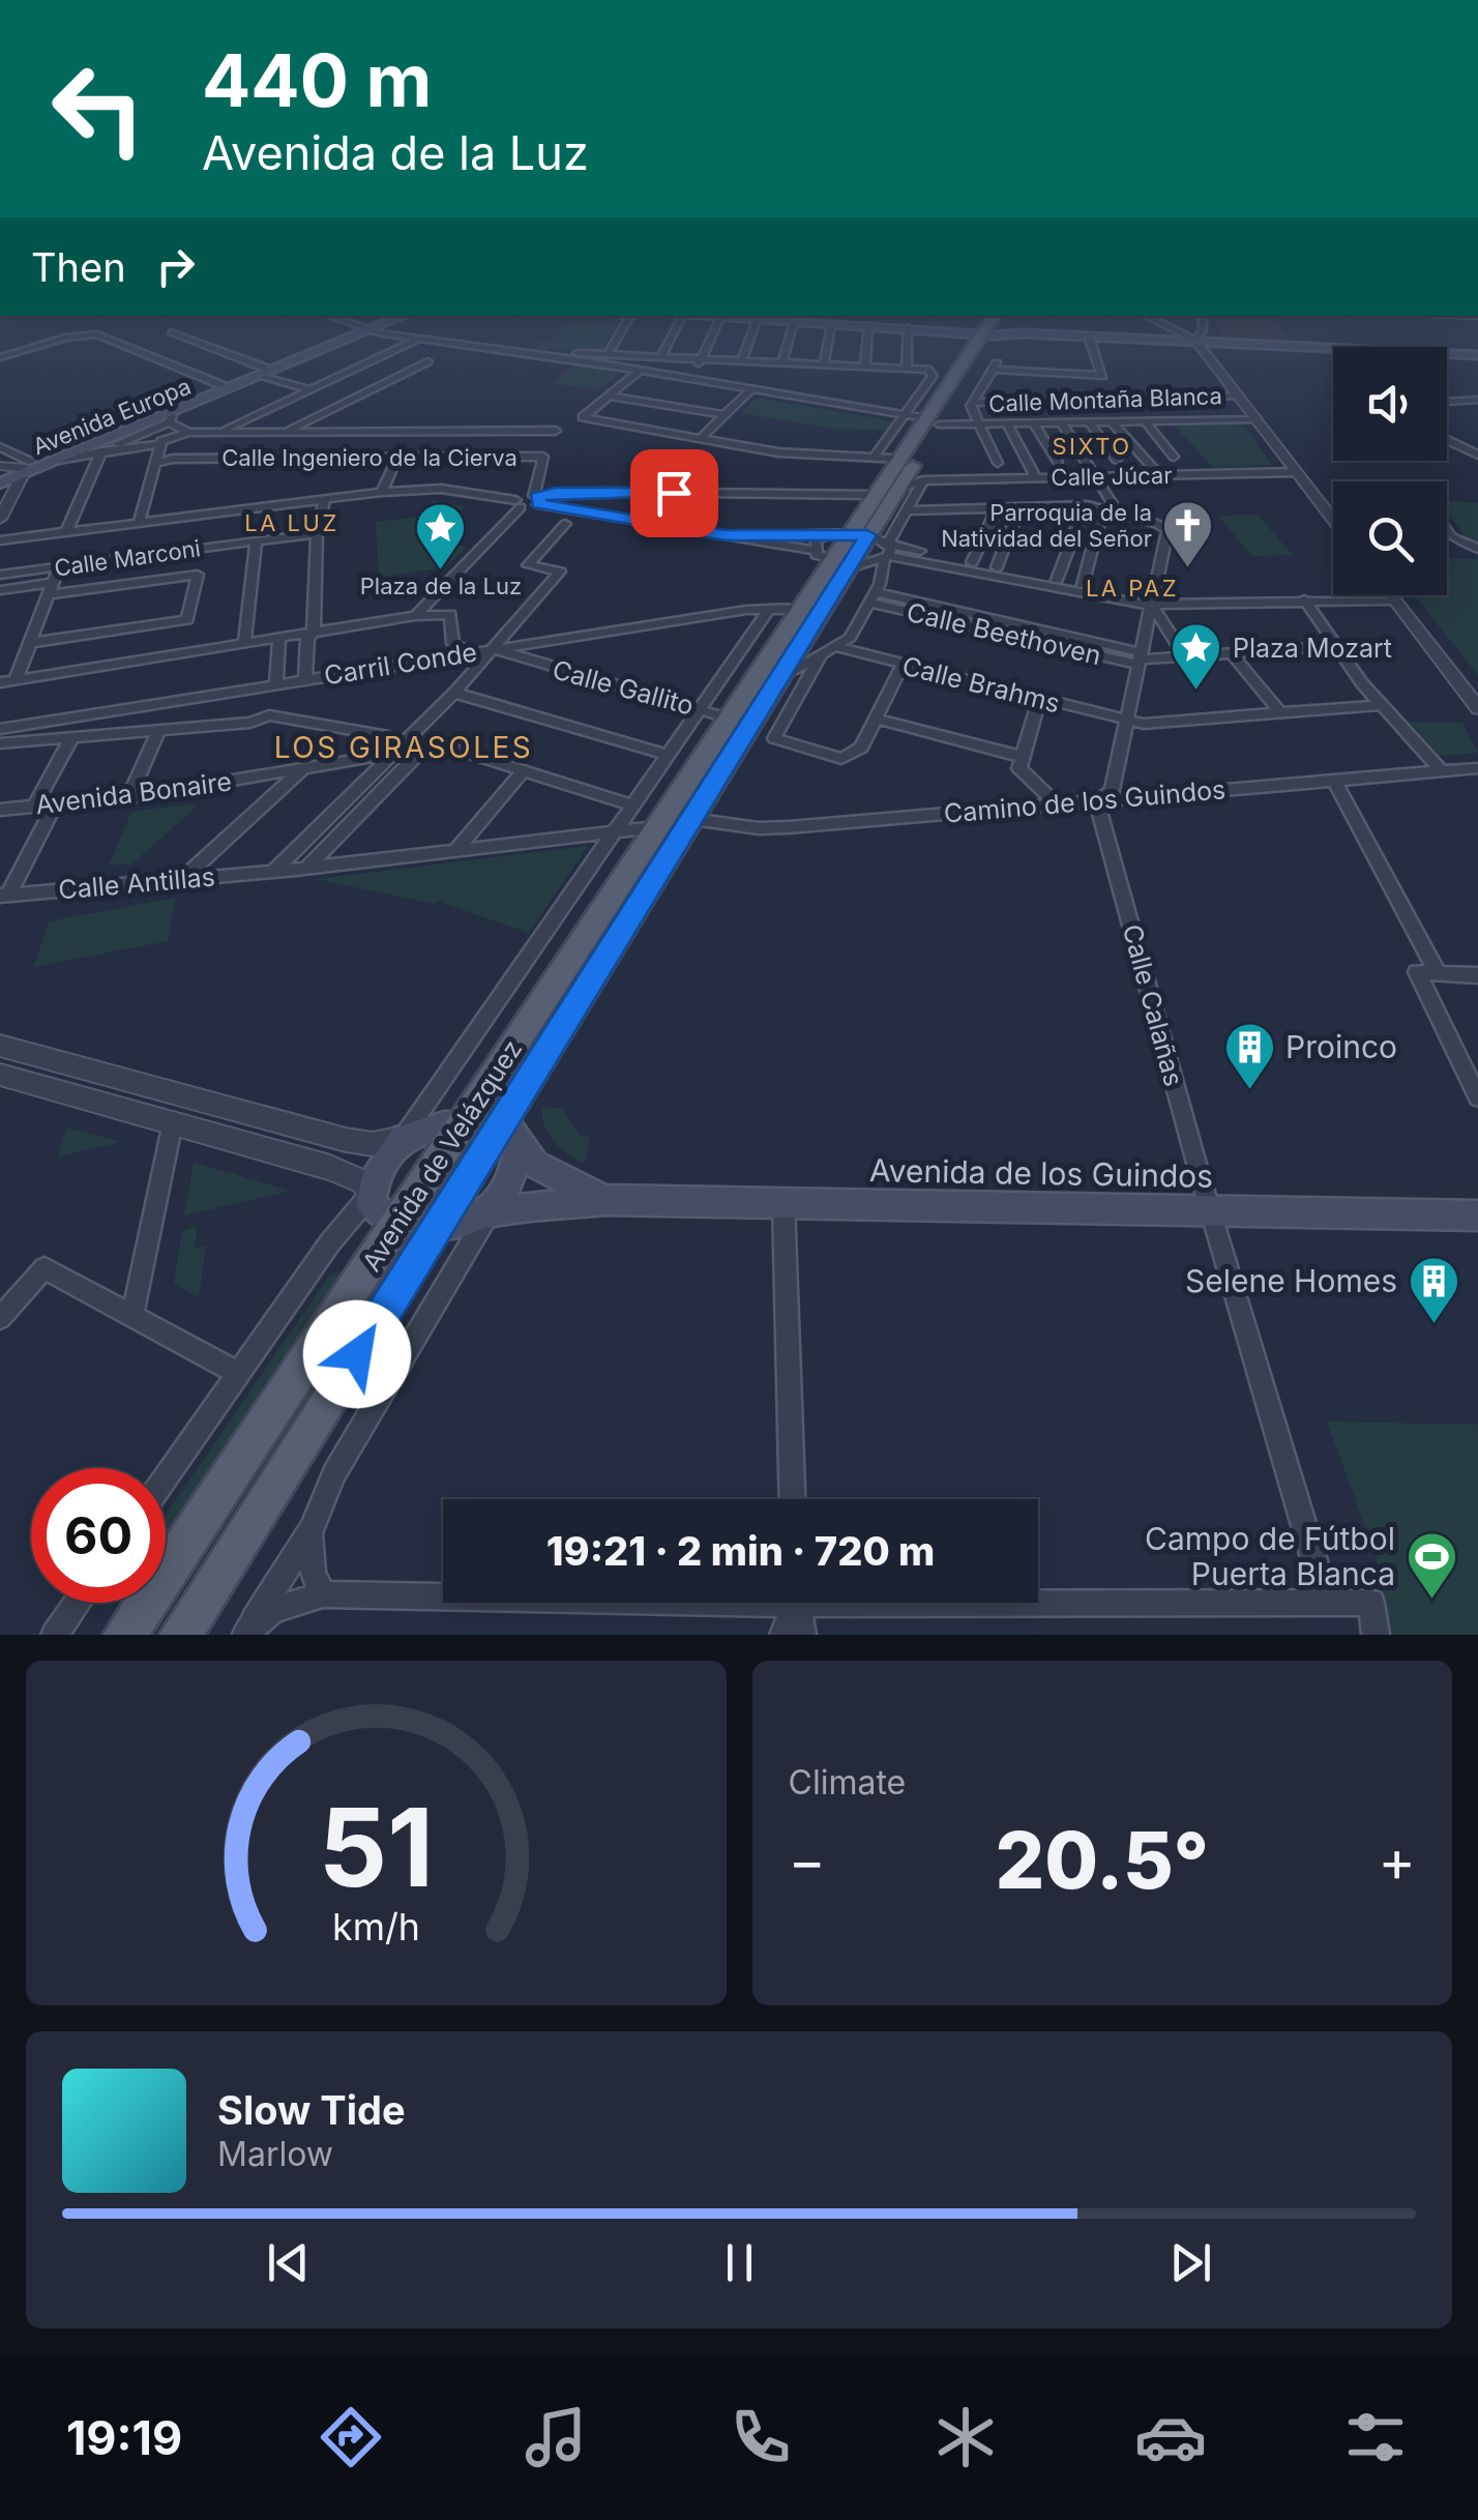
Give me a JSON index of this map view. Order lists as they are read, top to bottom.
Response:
{
  "streets": {
    "main road": ["Avenida Europa", "Avenida de Velázquez", "Avenida de los Guindos"],
    "street": [
      "Calle Montaña Blanca",
      "Calle Ingeniero de la Cierva",
      "Calle Júcar",
      "Calle Marconi",
      "Calle Beethoven",
      "Carril Conde",
      "Calle Brahms",
      "Calle Gallito",
      "Avenida Bonaire",
      "Camino de los Guindos",
      "Calle Antillas",
      "Calle Calañas"
    ]
  },
  "crossings": [
    ["Calle Júcar", "Avenida de Velázquez"],
    ["Calle Beethoven", "Avenida de Velázquez"],
    ["Carril Conde", "Calle Gallito"],
    ["Carril Conde", "Avenida de Velázquez"],
    ["Calle Brahms", "Avenida de Velázquez"],
    ["Calle Gallito", "Avenida de Velázquez"],
    ["Camino de los Guindos", "Calle Calañas"],
    ["Camino de los Guindos", "Avenida de Velázquez"],
    ["Calle Antillas", "Avenida de Velázquez"],
    ["Calle Calañas", "Avenida de los Guindos"],
    ["Avenida de Velázquez", "Avenida de los Guindos"]
  ],
  "districts": [
    "SIXTO",
    "LA LUZ",
    "LA PAZ",
    "LOS GIRASOLES"
  ],
  "places": {
    "church": ["Parroquia de la Natividad del Señor"],
    "place": ["Plaza de la Luz", "Plaza Mozart"],
    "building": ["Proinco", "Selene Homes"],
    "sports": ["Campo de Fútbol Puerta Blanca"]
  },
  "page": {
    "turn": ["440 m", "Avenida de la Luz"],
    "then": "Then",
    "limit": "60",
    "trip": "19:21 · 2 min · 720 m",
    "tile": "Climate",
    "heat": ["−", "20.5°", "+"],
    "song": ["Slow Tide", "Marlow"],
    "tabs": "19:19",
    "gauge": ["51", "km/h"]
  }
}
